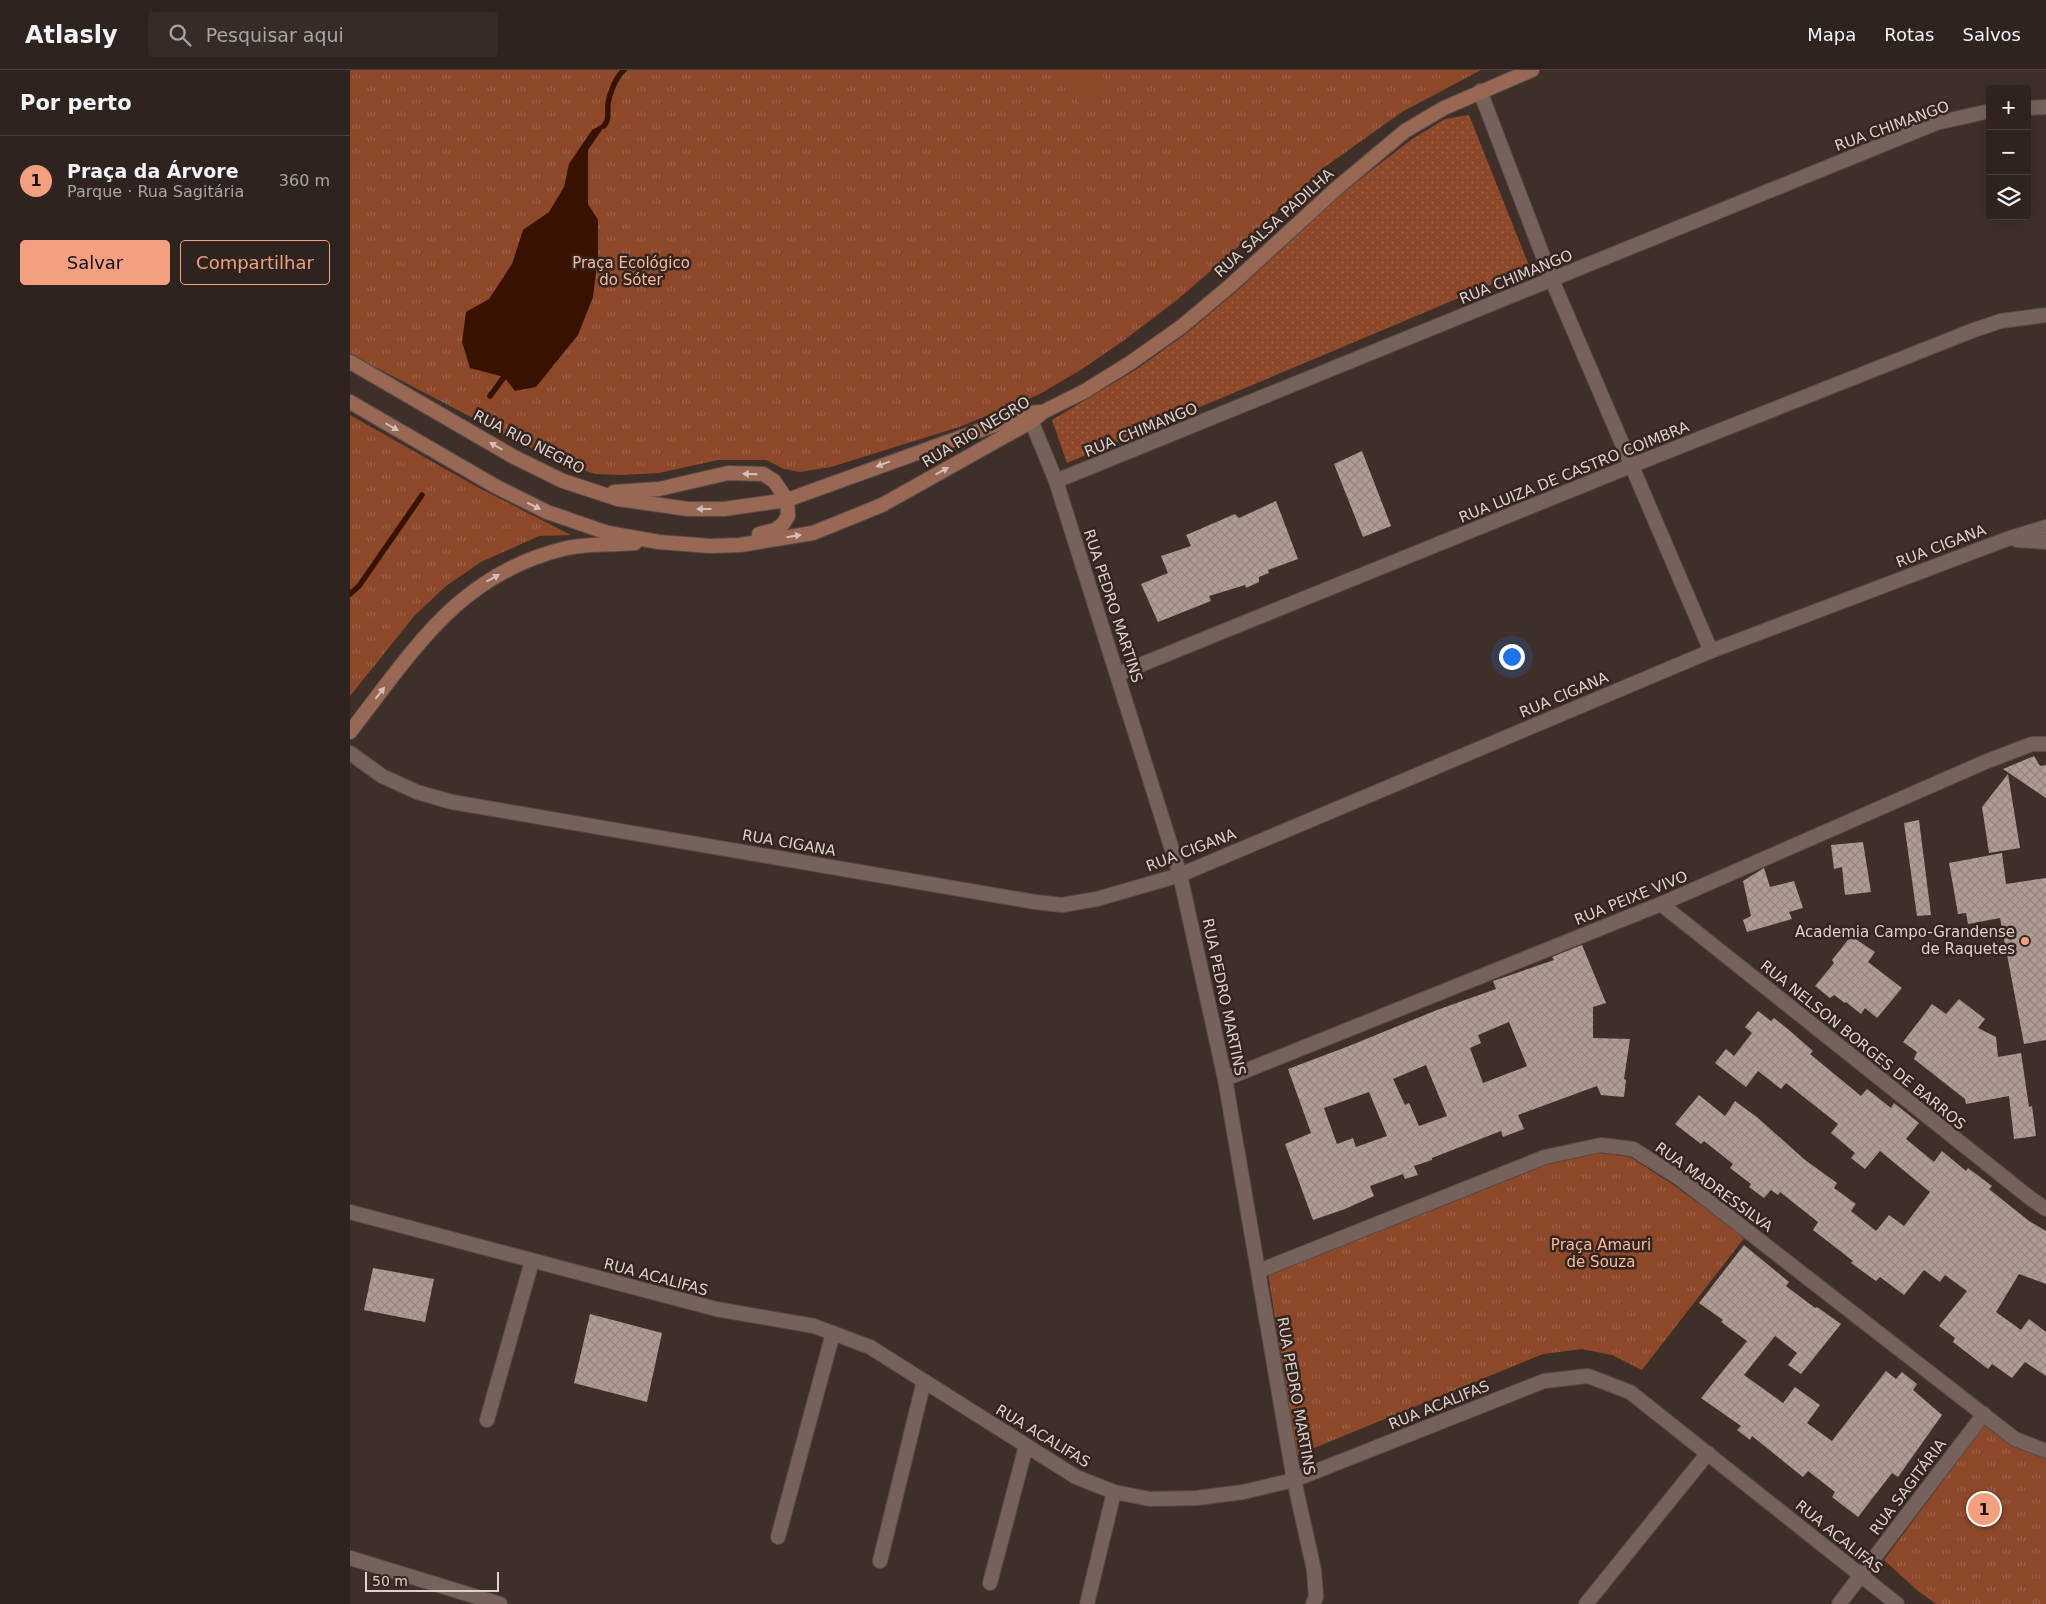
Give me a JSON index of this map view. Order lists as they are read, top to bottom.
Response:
{
  "streets": {
    "main road": ["RUA SALSA PADILHA", "RUA RIO NEGRO"],
    "street": [
      "RUA CHIMANGO",
      "RUA LUIZA DE CASTRO COIMBRA",
      "RUA CIGANA",
      "RUA PEDRO MARTINS",
      "RUA PEIXE VIVO",
      "RUA NELSON BORGES DE BARROS",
      "RUA MADRESSILVA",
      "RUA ACALIFAS",
      "RUA SAGITÁRIA"
    ]
  },
  "crossings": [
    ["RUA CHIMANGO", "RUA PEDRO MARTINS"],
    ["RUA SALSA PADILHA", "RUA RIO NEGRO"],
    ["RUA RIO NEGRO", "RUA PEDRO MARTINS"],
    ["RUA LUIZA DE CASTRO COIMBRA", "RUA PEDRO MARTINS"],
    ["RUA CIGANA", "RUA PEDRO MARTINS"],
    ["RUA PEDRO MARTINS", "RUA PEIXE VIVO"],
    ["RUA PEDRO MARTINS", "RUA MADRESSILVA"],
    ["RUA PEDRO MARTINS", "RUA ACALIFAS"],
    ["RUA PEIXE VIVO", "RUA NELSON BORGES DE BARROS"],
    ["RUA MADRESSILVA", "RUA SAGITÁRIA"],
    ["RUA ACALIFAS", "RUA SAGITÁRIA"]
  ],
  "parks": ["Praça Ecológico do Sóter", "Praça Amauri de Souza"],
  "places": ["Academia Campo-Grandense de Raquetes"],
  "scale_bar": "50 m",
  "page": {
    "header": "Atlasly",
    "search": "Pesquisar aqui",
    "nav": ["Mapa", "Rotas", "Salvos"],
    "heading": "Por perto",
    "map_buttons": ["+", "−"],
    "list": [
      {
        "mark": "1",
        "name": "Praça da Árvore",
        "note": "Parque · Rua Sagitária",
        "value": "360 m"
      }
    ],
    "buttons": ["Salvar", "Compartilhar"],
    "pins": "1",
    "scale": "50 m"
  }
}
